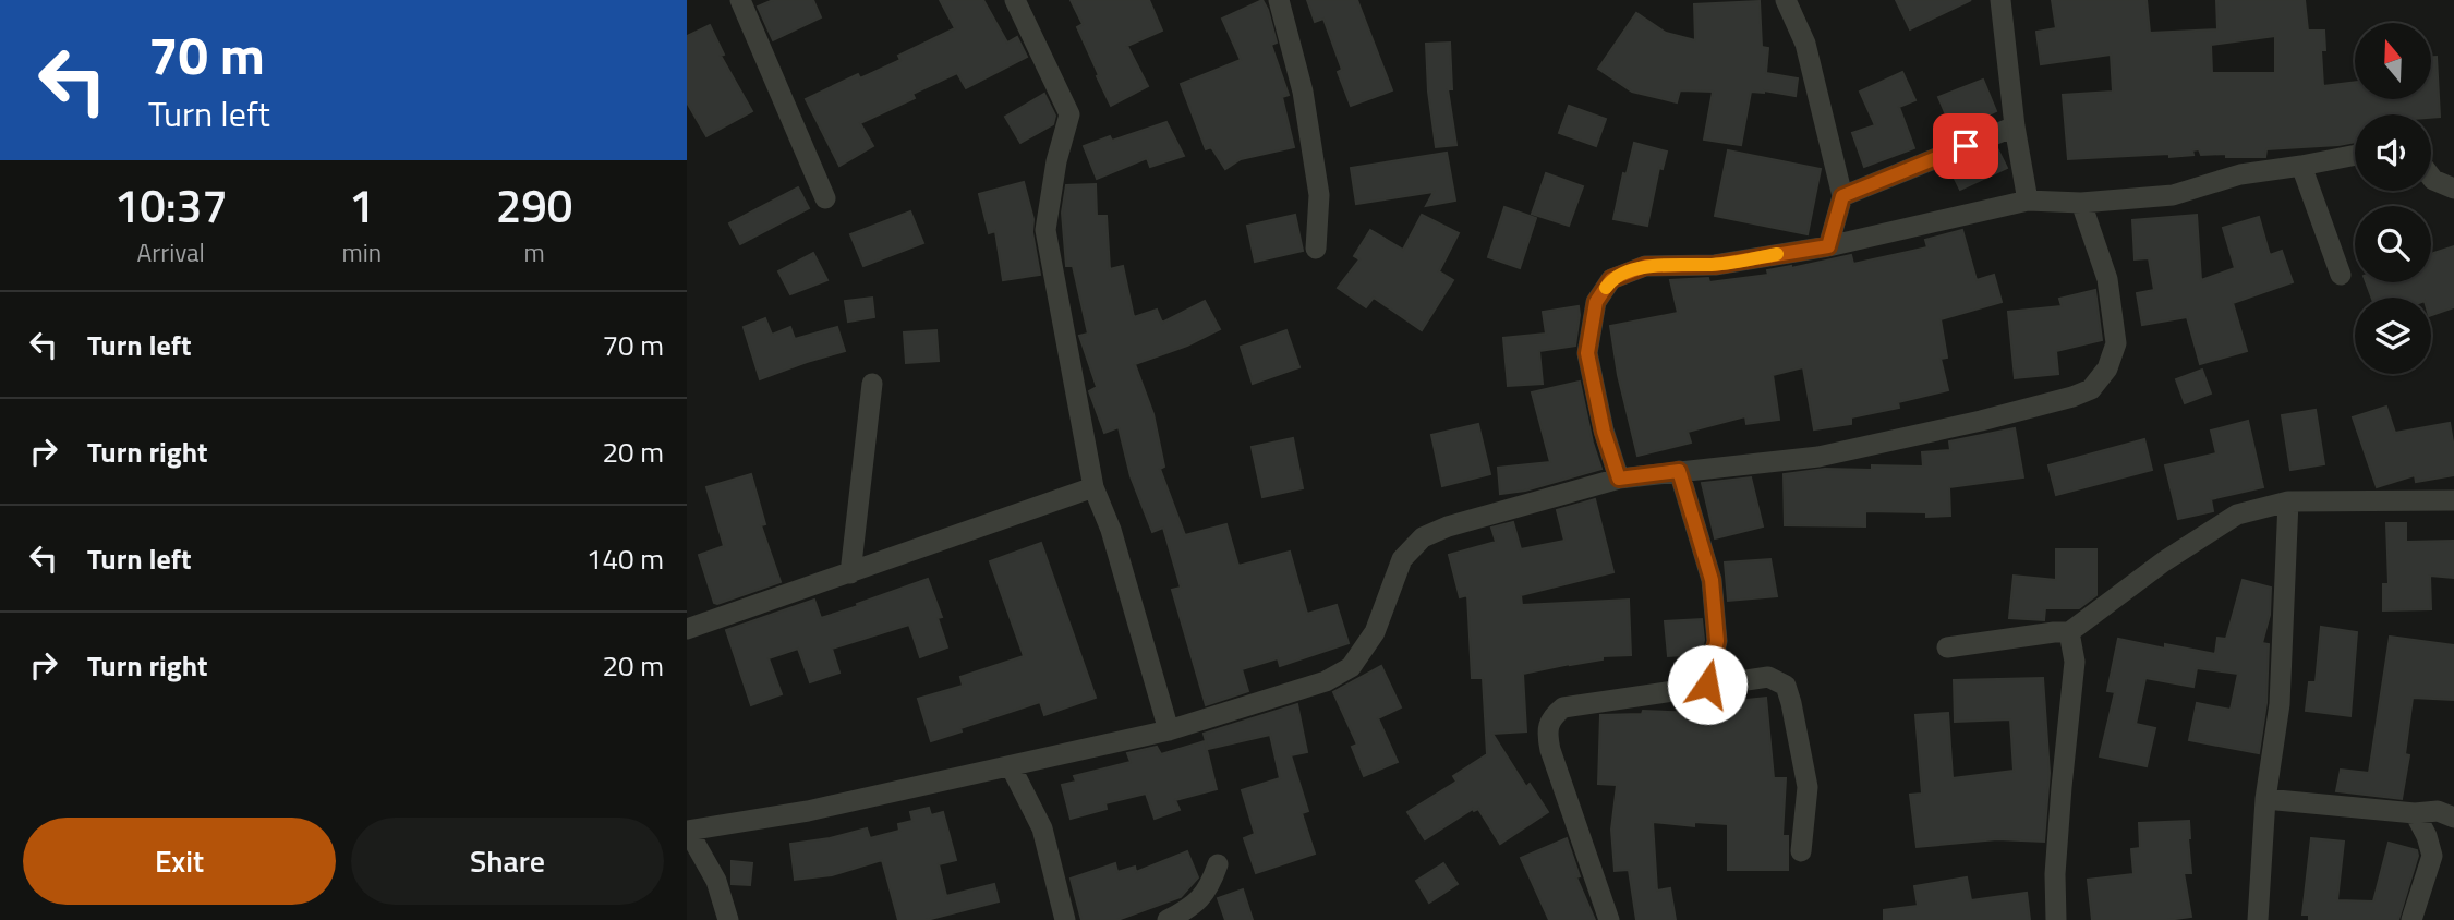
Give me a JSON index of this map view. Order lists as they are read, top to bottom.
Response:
{
  "north": "top",
  "page": {
    "turn": ["70 m", "Turn left"],
    "eta": [
      "10:37",
      "Arrival",
      "1",
      "min",
      "290",
      "m"
    ],
    "list": [
      {
        "name": "Turn left",
        "value": "70 m"
      },
      {
        "name": "Turn right",
        "value": "20 m"
      },
      {
        "name": "Turn left",
        "value": "140 m"
      },
      {
        "name": "Turn right",
        "value": "20 m"
      }
    ],
    "buttons": ["Exit", "Share"]
  }
}
